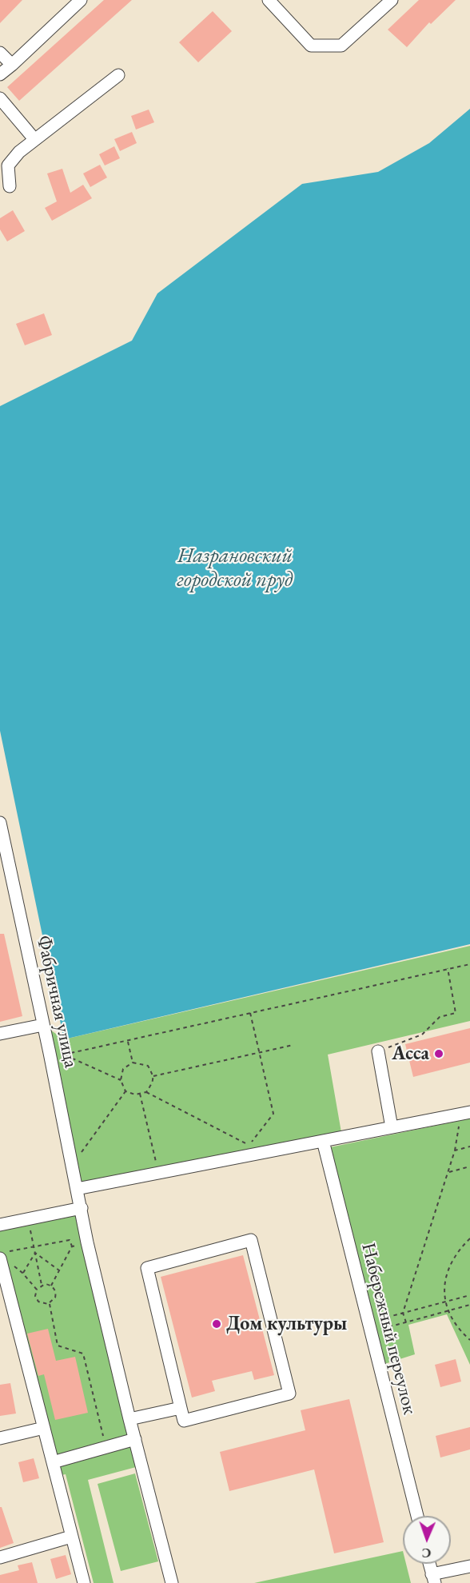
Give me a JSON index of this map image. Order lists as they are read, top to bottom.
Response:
{
  "streets": {
    "street": ["Фабричная улица", "Набережный переулок"]
  },
  "water": ["Назрановский городской пруд"],
  "places": ["Асса", "Дом культуры"],
  "north": "bottom"
}
